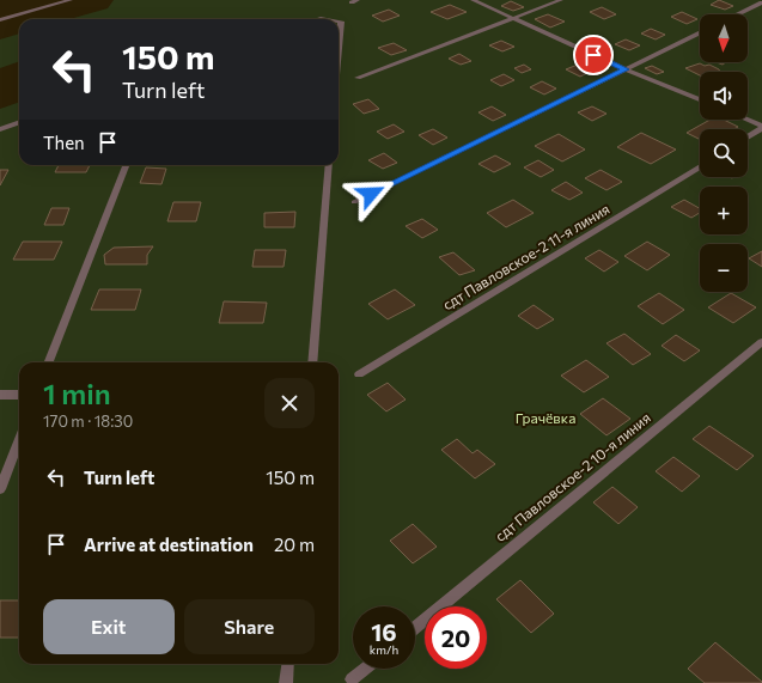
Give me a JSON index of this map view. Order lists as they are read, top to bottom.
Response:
{
  "streets": {
    "lane": ["сдт Павловское-2 11-я линия", "сдт Павловское-2 10-я линия"]
  },
  "parks": ["Грачёвка"],
  "north": "bottom",
  "page": {
    "map_buttons": ["+", "−"],
    "turn": ["150 m", "Turn left"],
    "then": "Then",
    "heading": ["1 min", "170 m · 18:30"],
    "list": [
      {
        "name": "Turn left",
        "value": "150 m"
      },
      {
        "name": "Arrive at destination",
        "value": "20 m"
      }
    ],
    "buttons": ["Exit", "Share"],
    "speed": "16 km/h",
    "limit": "20"
  }
}
